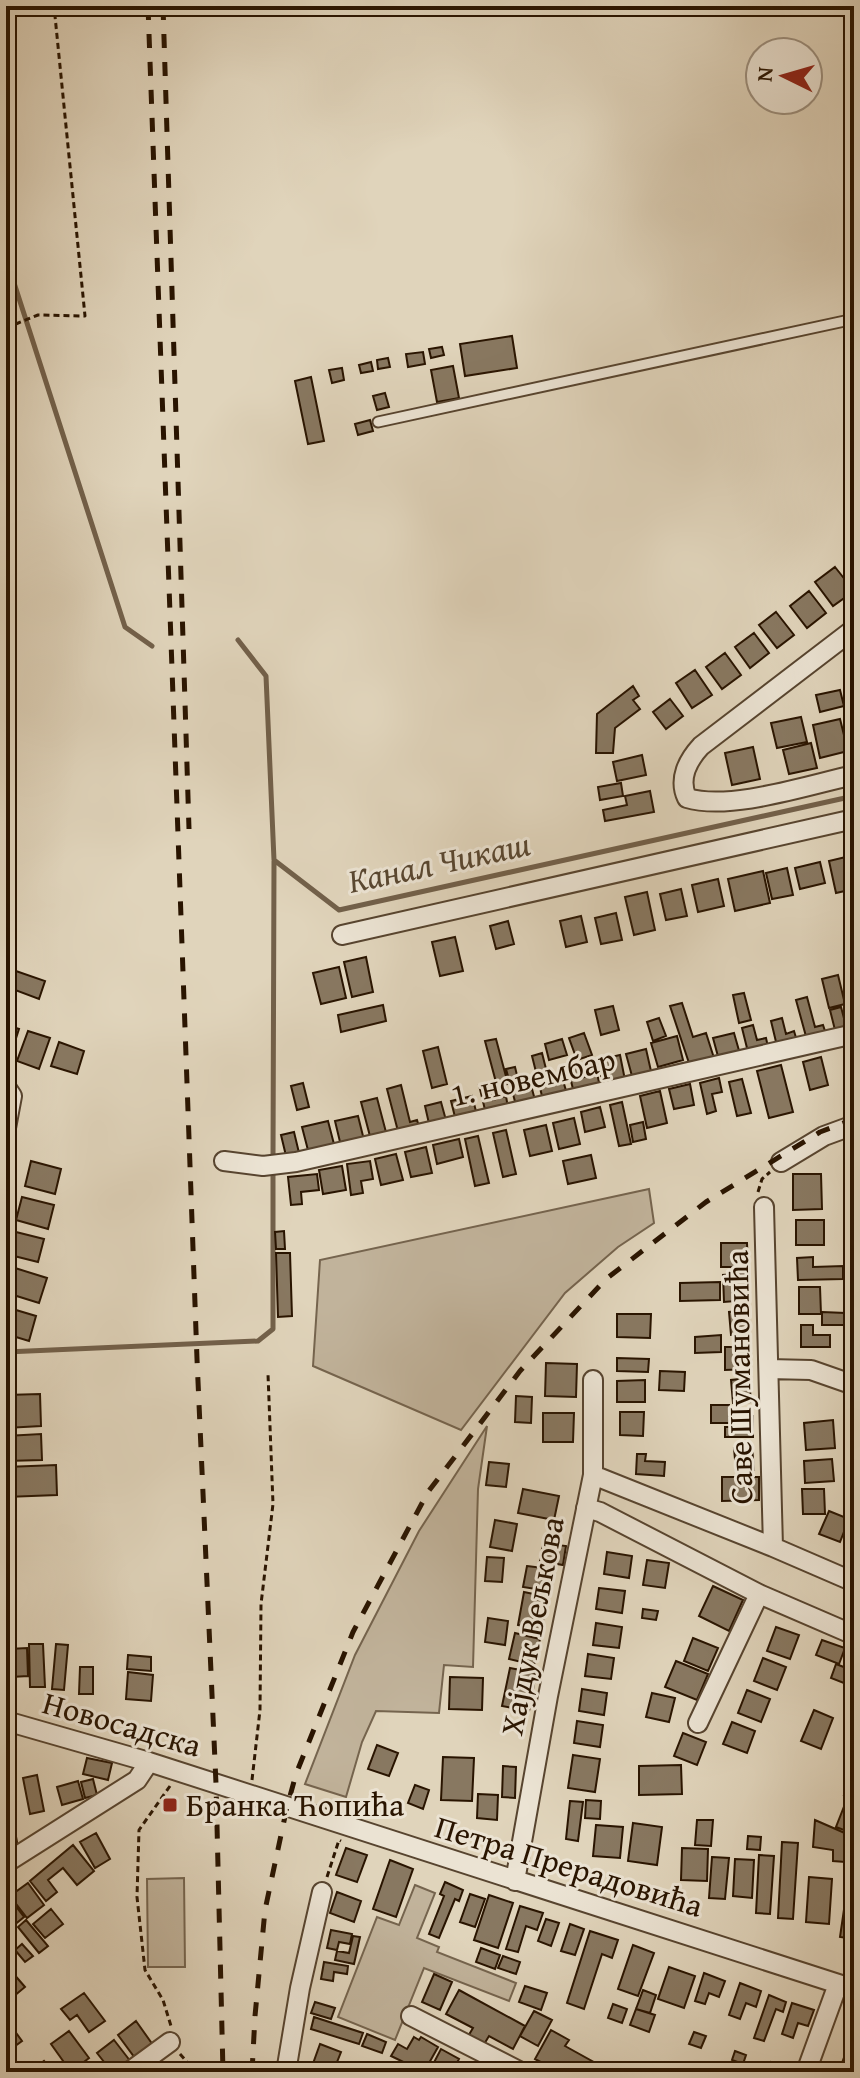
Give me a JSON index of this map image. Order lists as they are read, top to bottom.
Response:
{
  "streets": {
    "street": [
      "1. новембар",
      "Саве Шумановића",
      "Хајдук Вељкова",
      "Новосадска",
      "Петра Прерадовића"
    ]
  },
  "crossings": [
    ["Хајдук Вељкова", "Петра Прерадовића"],
    ["Новосадска", "Петра Прерадовића"]
  ],
  "water": ["Канал Чикаш"],
  "places": {
    "transit": ["Бранка Ћопића"]
  },
  "north": "left"
}
